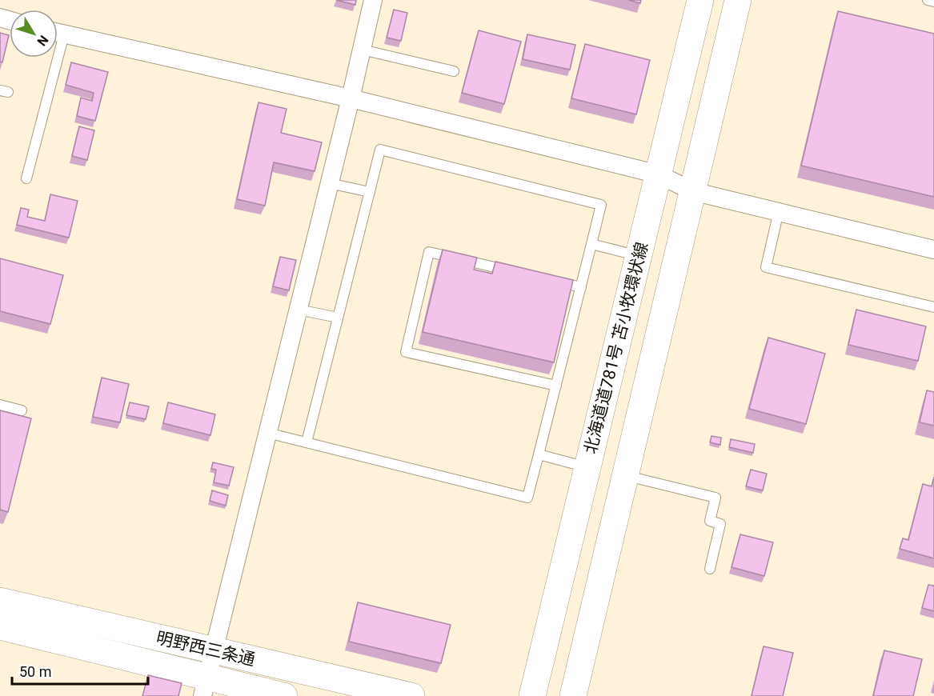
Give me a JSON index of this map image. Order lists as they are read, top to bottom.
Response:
{
  "streets": {
    "main road": ["北海道道781号 苫小牧環状線", "明野西三条通"]
  },
  "scale_bar": "50 m",
  "north": "bottom right"
}
